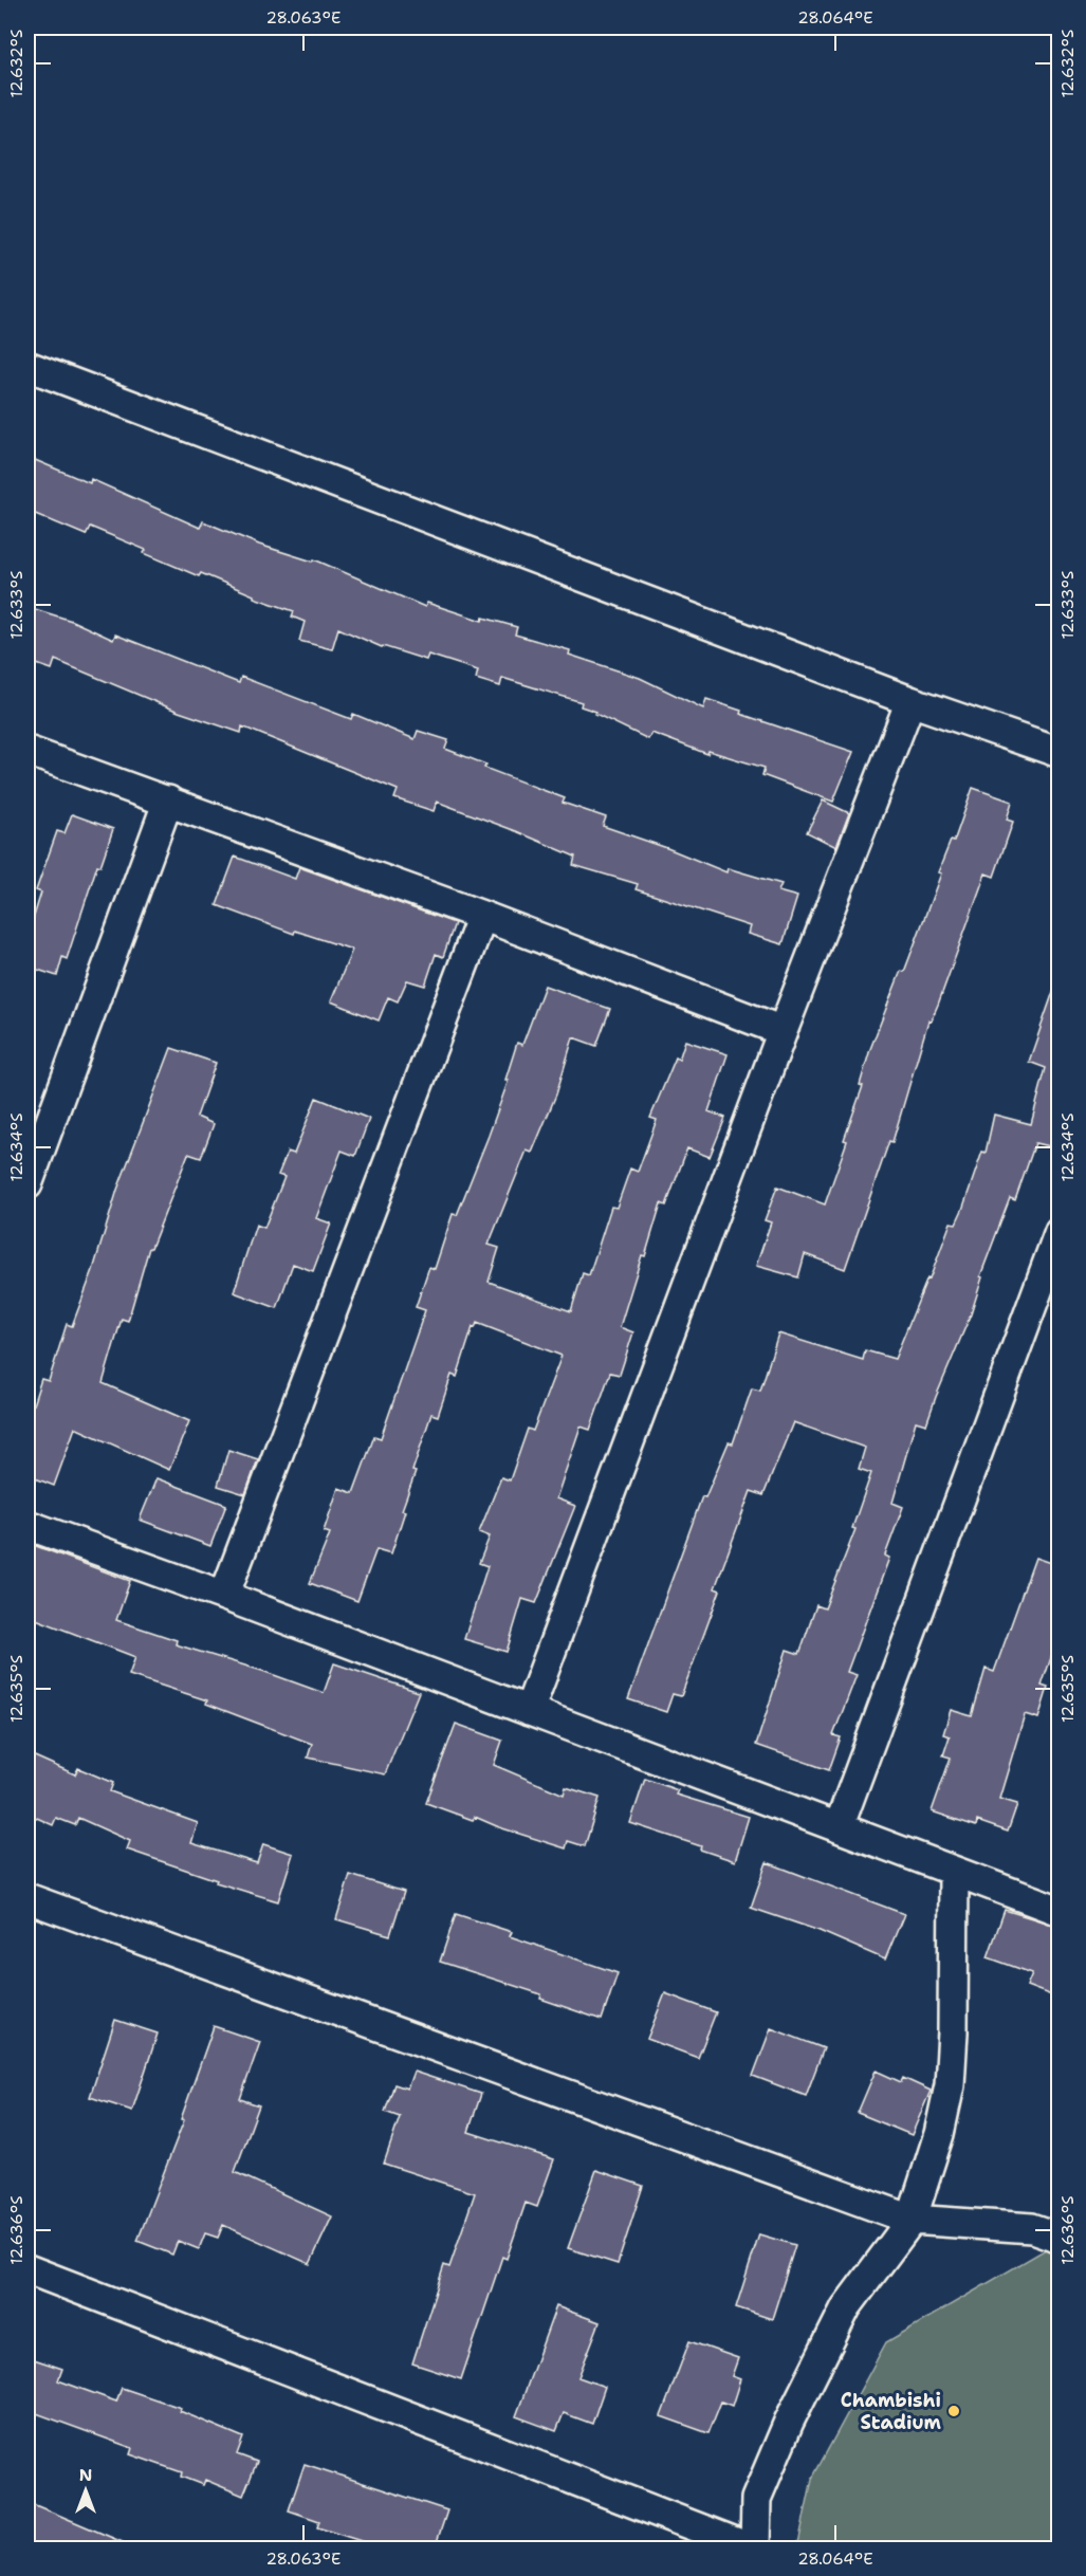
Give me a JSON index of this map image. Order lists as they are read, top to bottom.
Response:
{
  "places": ["Chambishi Stadium"],
  "north": "top",
  "coordinates": [
    "28.063°E",
    "28.064°E",
    "12.632°S",
    "12.633°S",
    "12.634°S",
    "12.635°S",
    "12.636°S"
  ]
}
